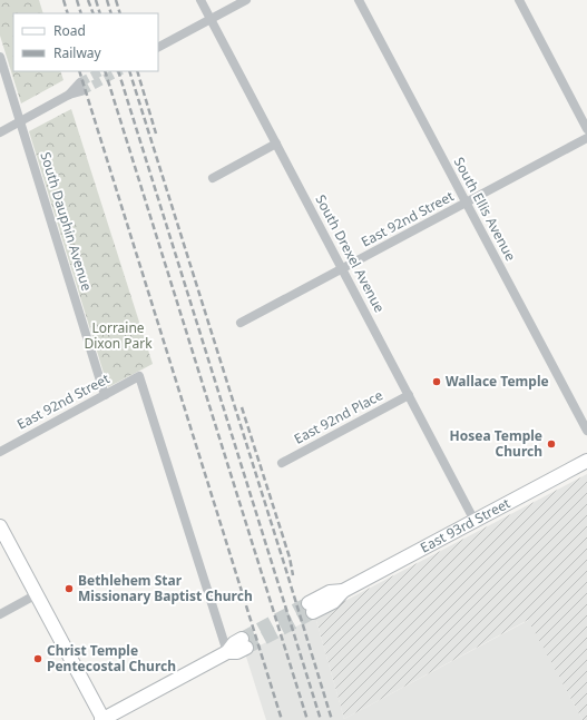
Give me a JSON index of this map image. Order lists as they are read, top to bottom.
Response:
{
  "streets": {
    "street": [
      "South Ellis Avenue",
      "East 92nd Street",
      "South Dauphin Avenue",
      "South Drexel Avenue",
      "East 92nd Place",
      "East 93rd Street"
    ]
  },
  "crossings": [
    ["South Ellis Avenue", "East 92nd Street"],
    ["East 92nd Street", "South Dauphin Avenue"],
    ["East 92nd Street", "South Drexel Avenue"],
    ["South Drexel Avenue", "East 92nd Place"],
    ["South Drexel Avenue", "East 93rd Street"]
  ],
  "parks": ["Lorraine Dixon Park"],
  "places": [
    "Wallace Temple",
    "Hosea Temple Church",
    "Bethlehem Star Missionary Baptist Church",
    "Christ Temple Pentecostal Church"
  ],
  "legend": ["Road", "Railway"]
}
